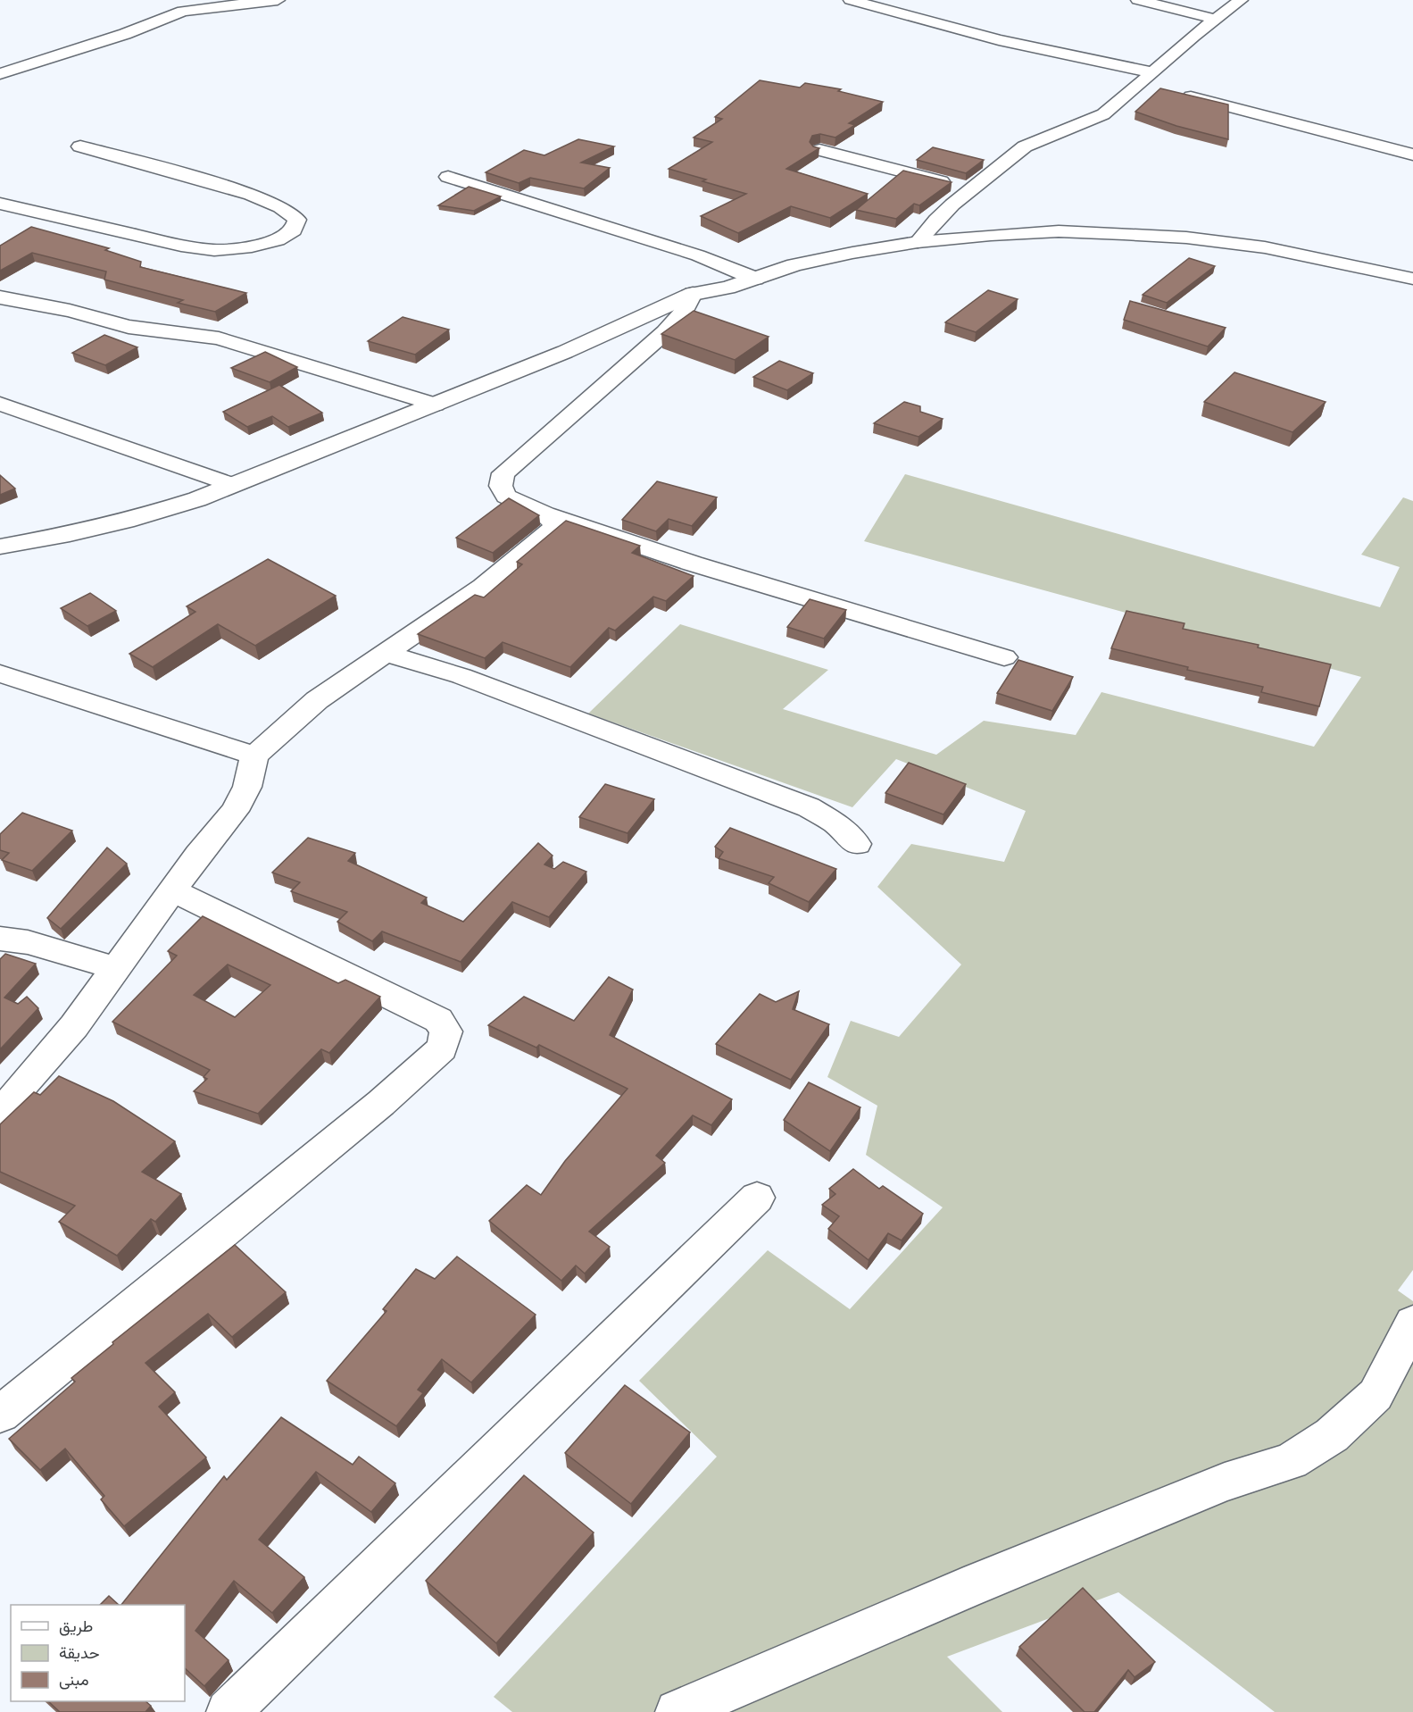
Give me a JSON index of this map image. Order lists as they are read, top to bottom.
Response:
{
  "legend": ["طريق", "حديقة", "مبنى"]
}
